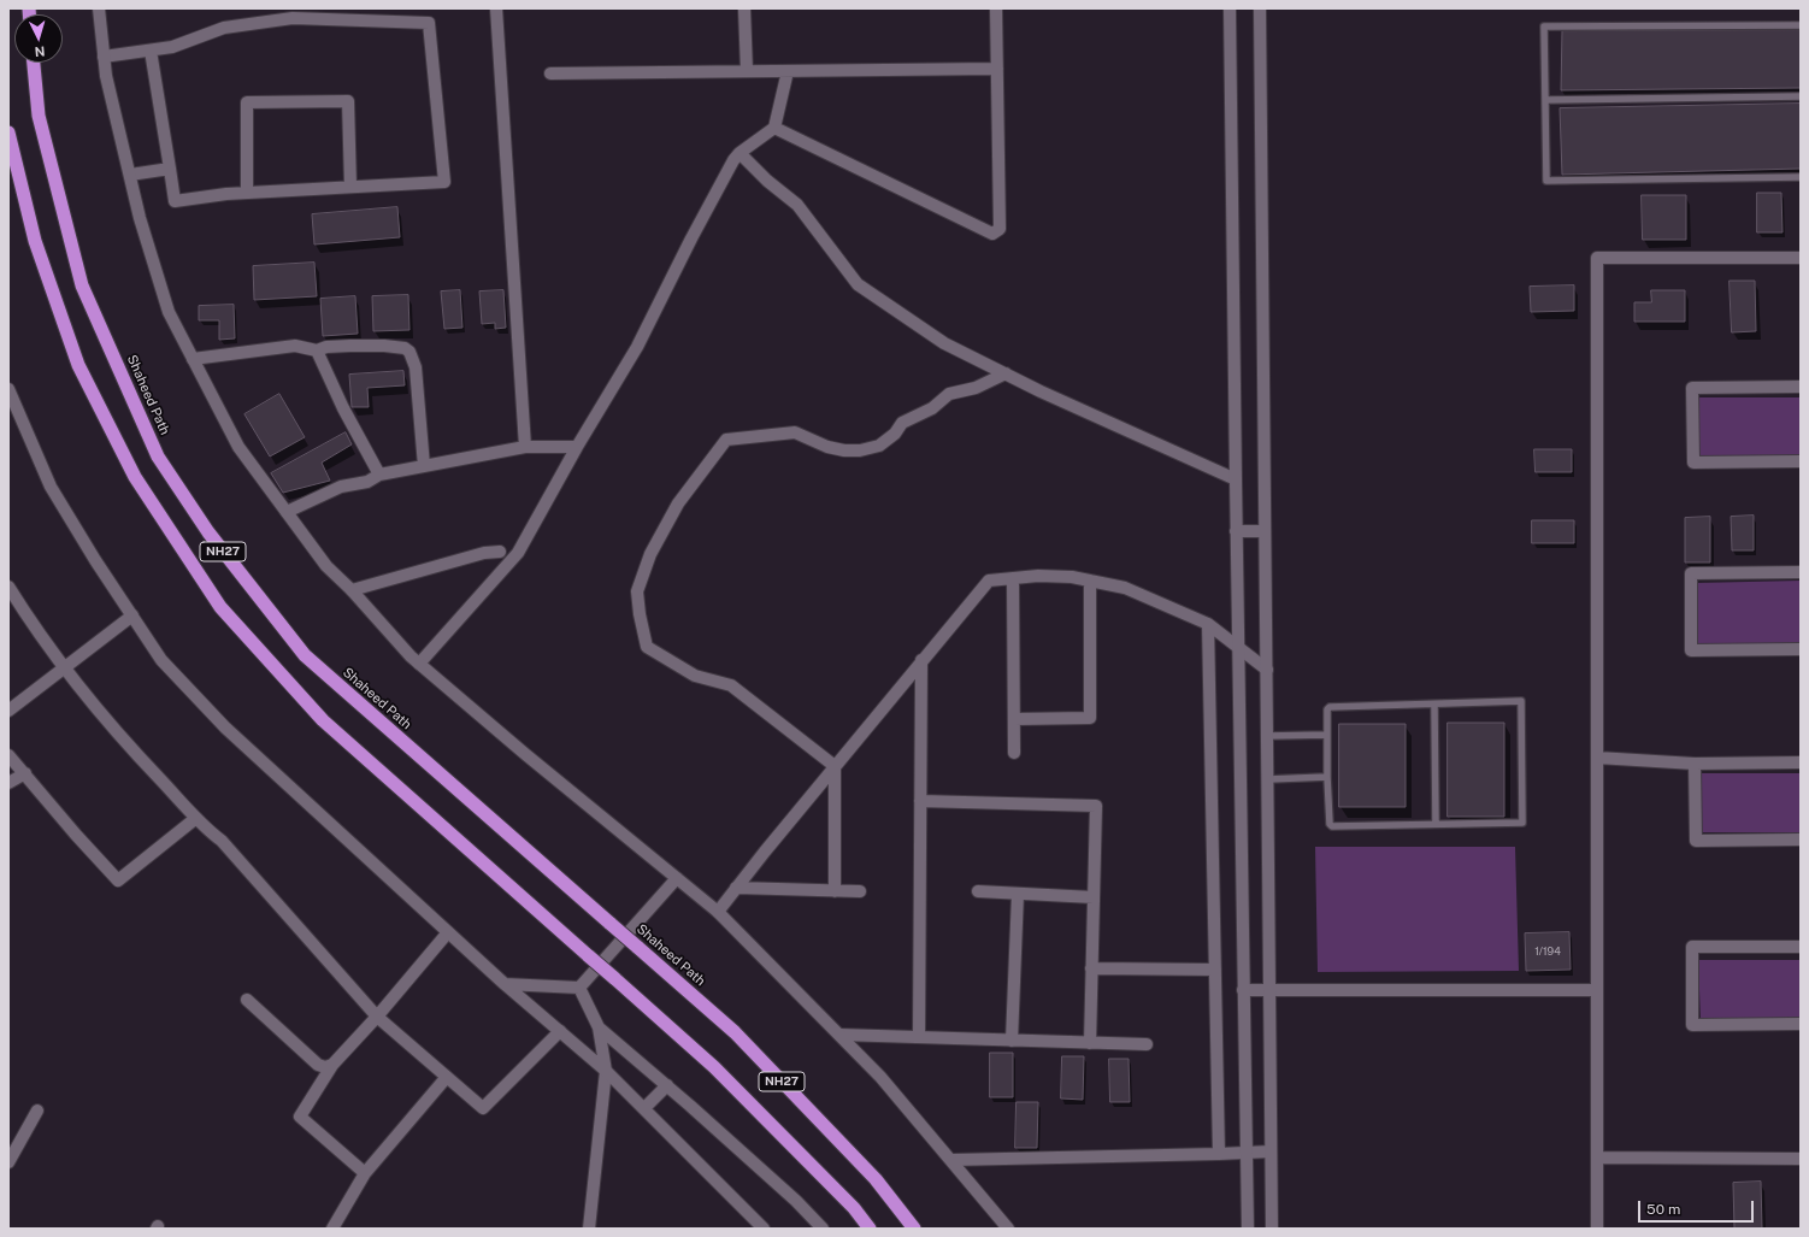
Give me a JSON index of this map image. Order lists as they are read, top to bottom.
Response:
{
  "streets": {
    "highway": ["Shaheed Path", "NH27"]
  },
  "house_numbers": ["1/194"],
  "scale_bar": "50 m",
  "north": "bottom"
}
